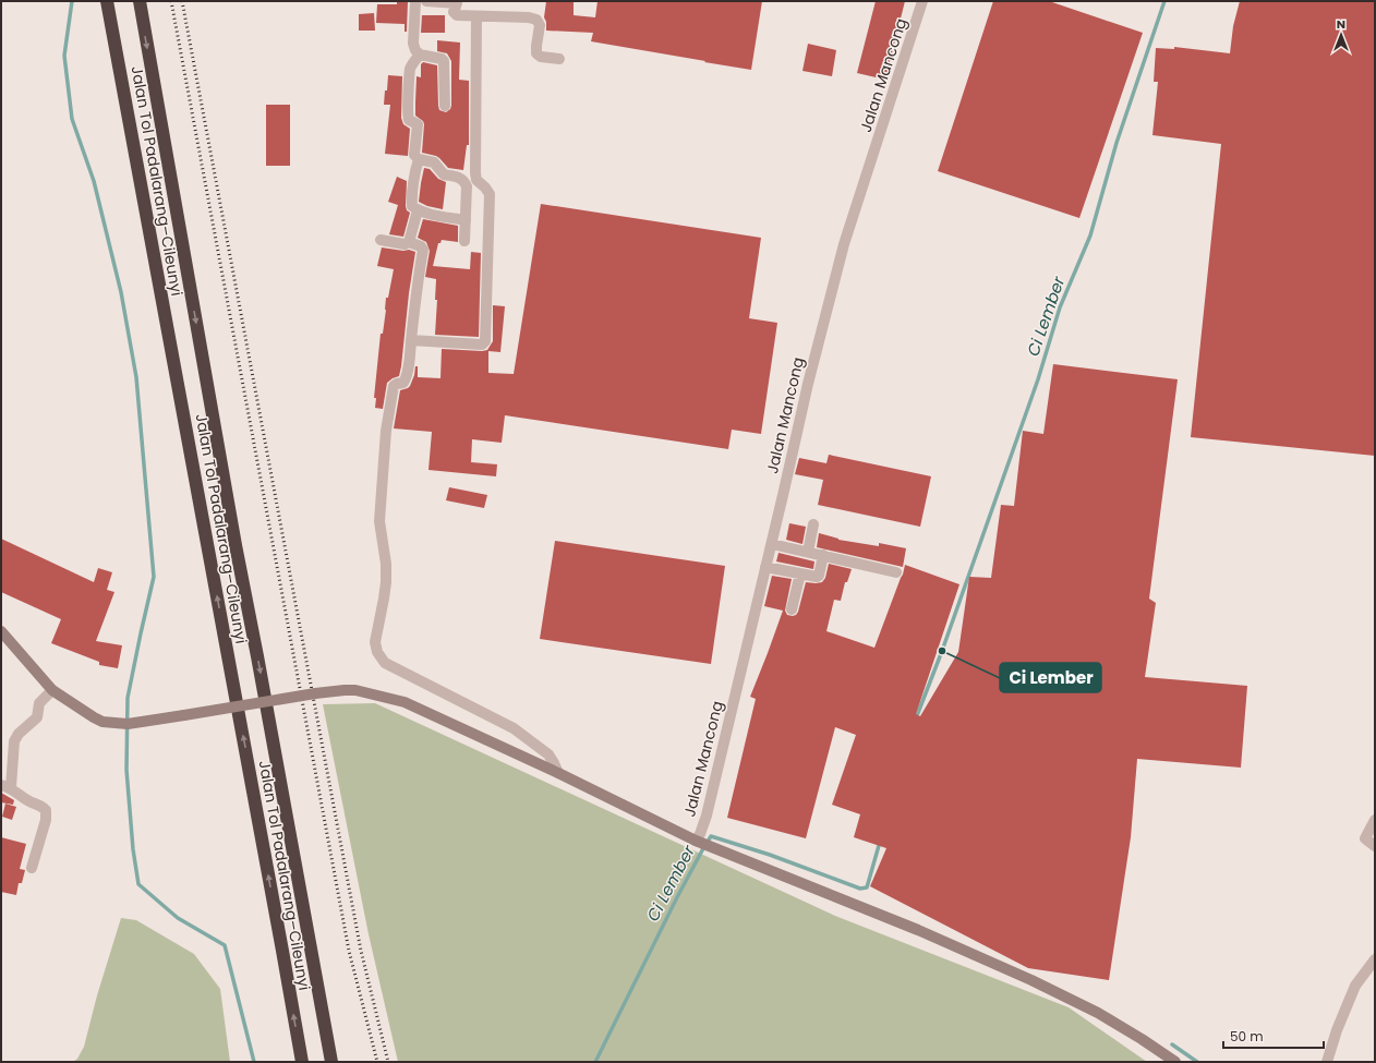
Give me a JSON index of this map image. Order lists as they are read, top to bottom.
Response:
{
  "streets": {
    "highway": ["Jalan Tol Padalarang–Cileunyi"],
    "street": ["Jalan Mancong"]
  },
  "water": ["Ci Lember"],
  "places": ["Ci Lember"],
  "scale_bar": "50 m",
  "north": "top"
}
